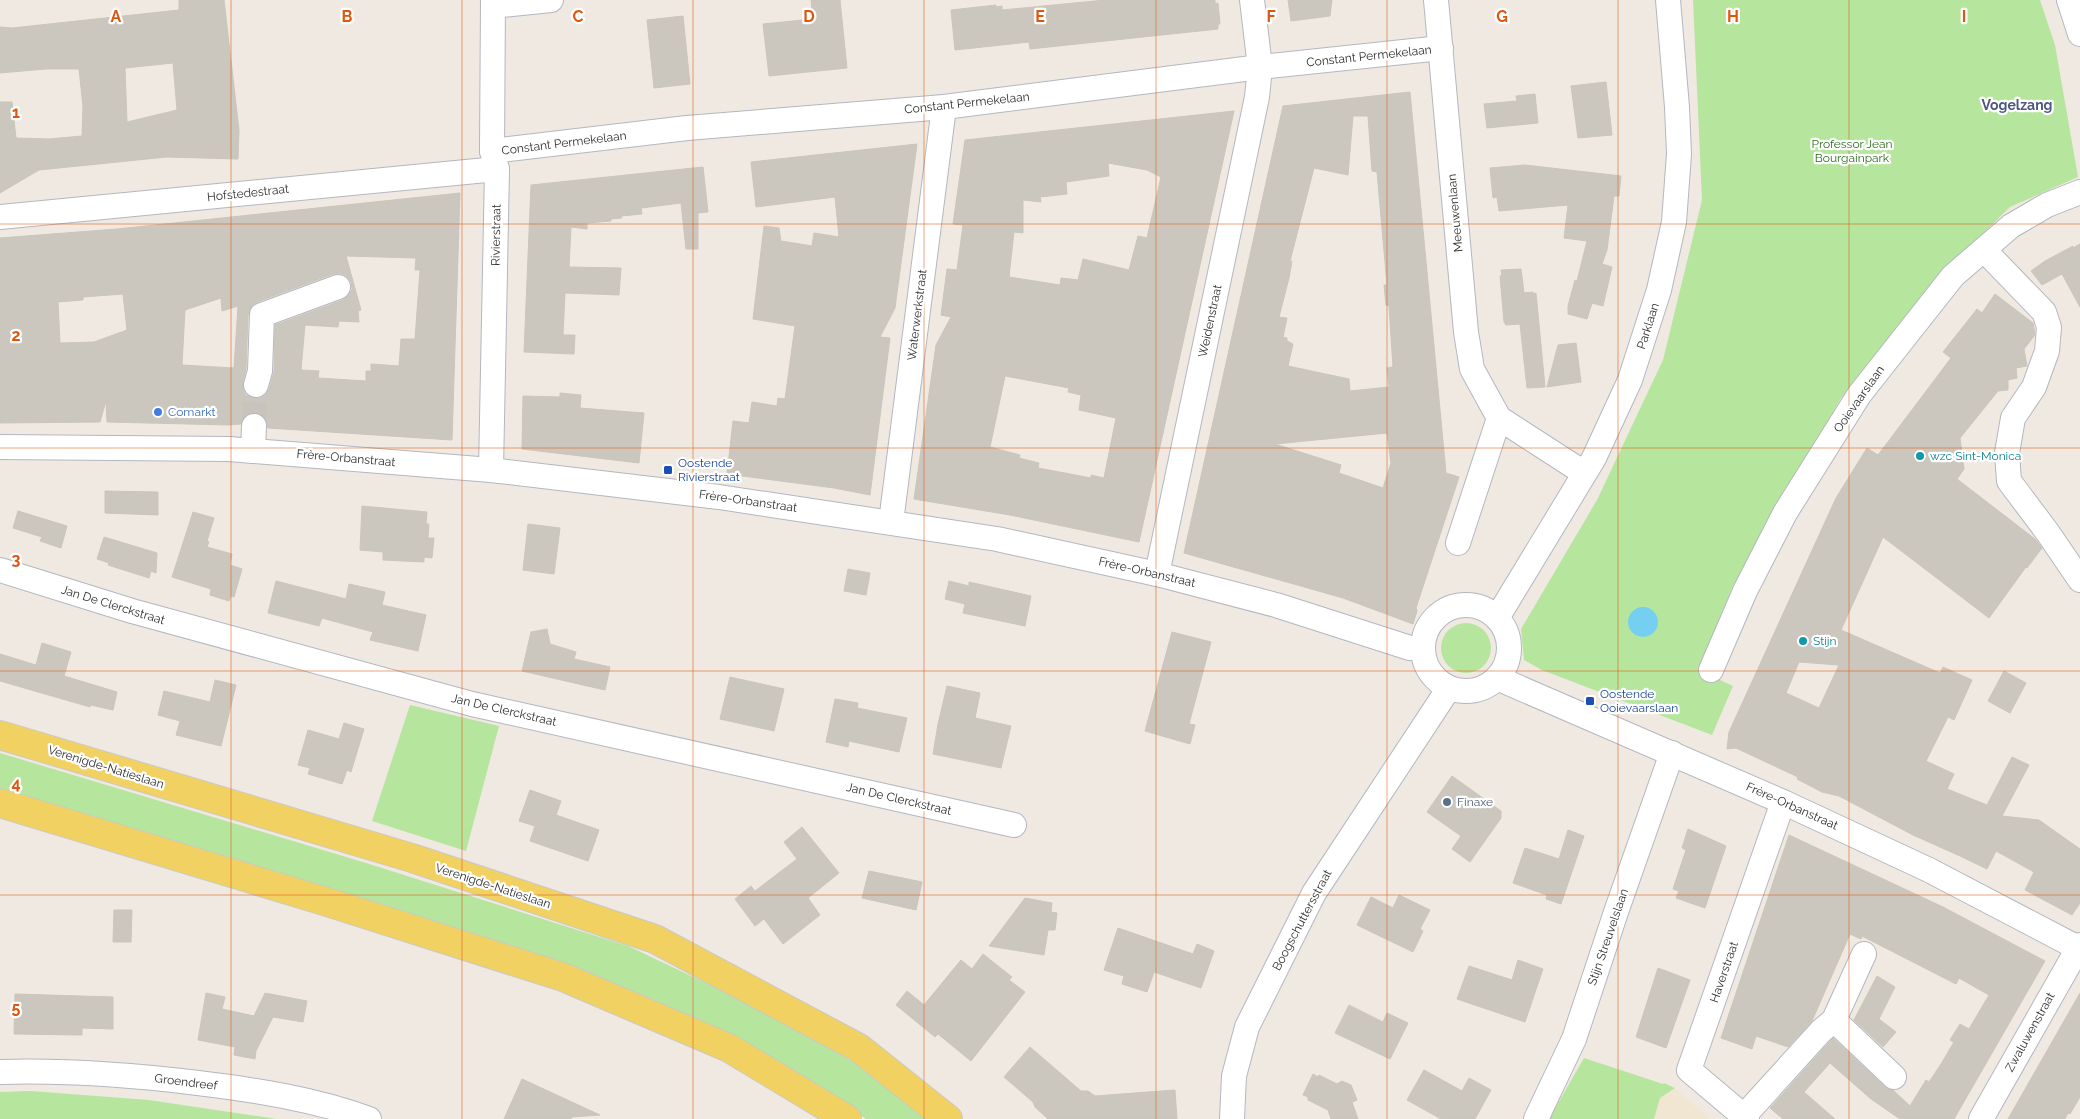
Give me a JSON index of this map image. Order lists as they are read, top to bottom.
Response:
{
  "streets": {
    "main road": ["Verenigde-Natieslaan"],
    "street": [
      "Constant Permekelaan",
      "Hofstedestraat",
      "Meeuwenlaan",
      "Rivierstraat",
      "Waterwerkstraat",
      "Weidenstraat",
      "Parklaan",
      "Ooievaarslaan",
      "Frère-Orbanstraat",
      "Jan De Clerckstraat",
      "Boogschuttersstraat",
      "Stijn Streuvelslaan",
      "Haverstraat",
      "Zwaluwenstraat",
      "Groendreef"
    ]
  },
  "crossings": [
    ["Constant Permekelaan", "Hofstedestraat"],
    ["Constant Permekelaan", "Meeuwenlaan"],
    ["Constant Permekelaan", "Rivierstraat"],
    ["Constant Permekelaan", "Waterwerkstraat"],
    ["Constant Permekelaan", "Weidenstraat"],
    ["Hofstedestraat", "Rivierstraat"],
    ["Meeuwenlaan", "Parklaan"],
    ["Rivierstraat", "Frère-Orbanstraat"],
    ["Waterwerkstraat", "Frère-Orbanstraat"],
    ["Weidenstraat", "Frère-Orbanstraat"],
    ["Parklaan", "Frère-Orbanstraat"],
    ["Parklaan", "Boogschuttersstraat"],
    ["Frère-Orbanstraat", "Boogschuttersstraat"],
    ["Frère-Orbanstraat", "Stijn Streuvelslaan"],
    ["Frère-Orbanstraat", "Haverstraat"],
    ["Frère-Orbanstraat", "Zwaluwenstraat"]
  ],
  "districts": ["Vogelzang"],
  "parks": ["Professor Jean Bourgainpark"],
  "places": {
    "other": [
      "Comarkt",
      "wzc Sint-Monica",
      "Stijn",
      "Finaxe"
    ],
    "transit": ["Oostende Rivierstraat", "Oostende Ooievaarslaan"]
  },
  "grid": {
    "columns": [
      "A",
      "B",
      "C",
      "D",
      "E",
      "F",
      "G",
      "H",
      "I"
    ],
    "rows": [
      "1",
      "2",
      "3",
      "4",
      "5"
    ]
  }
}
